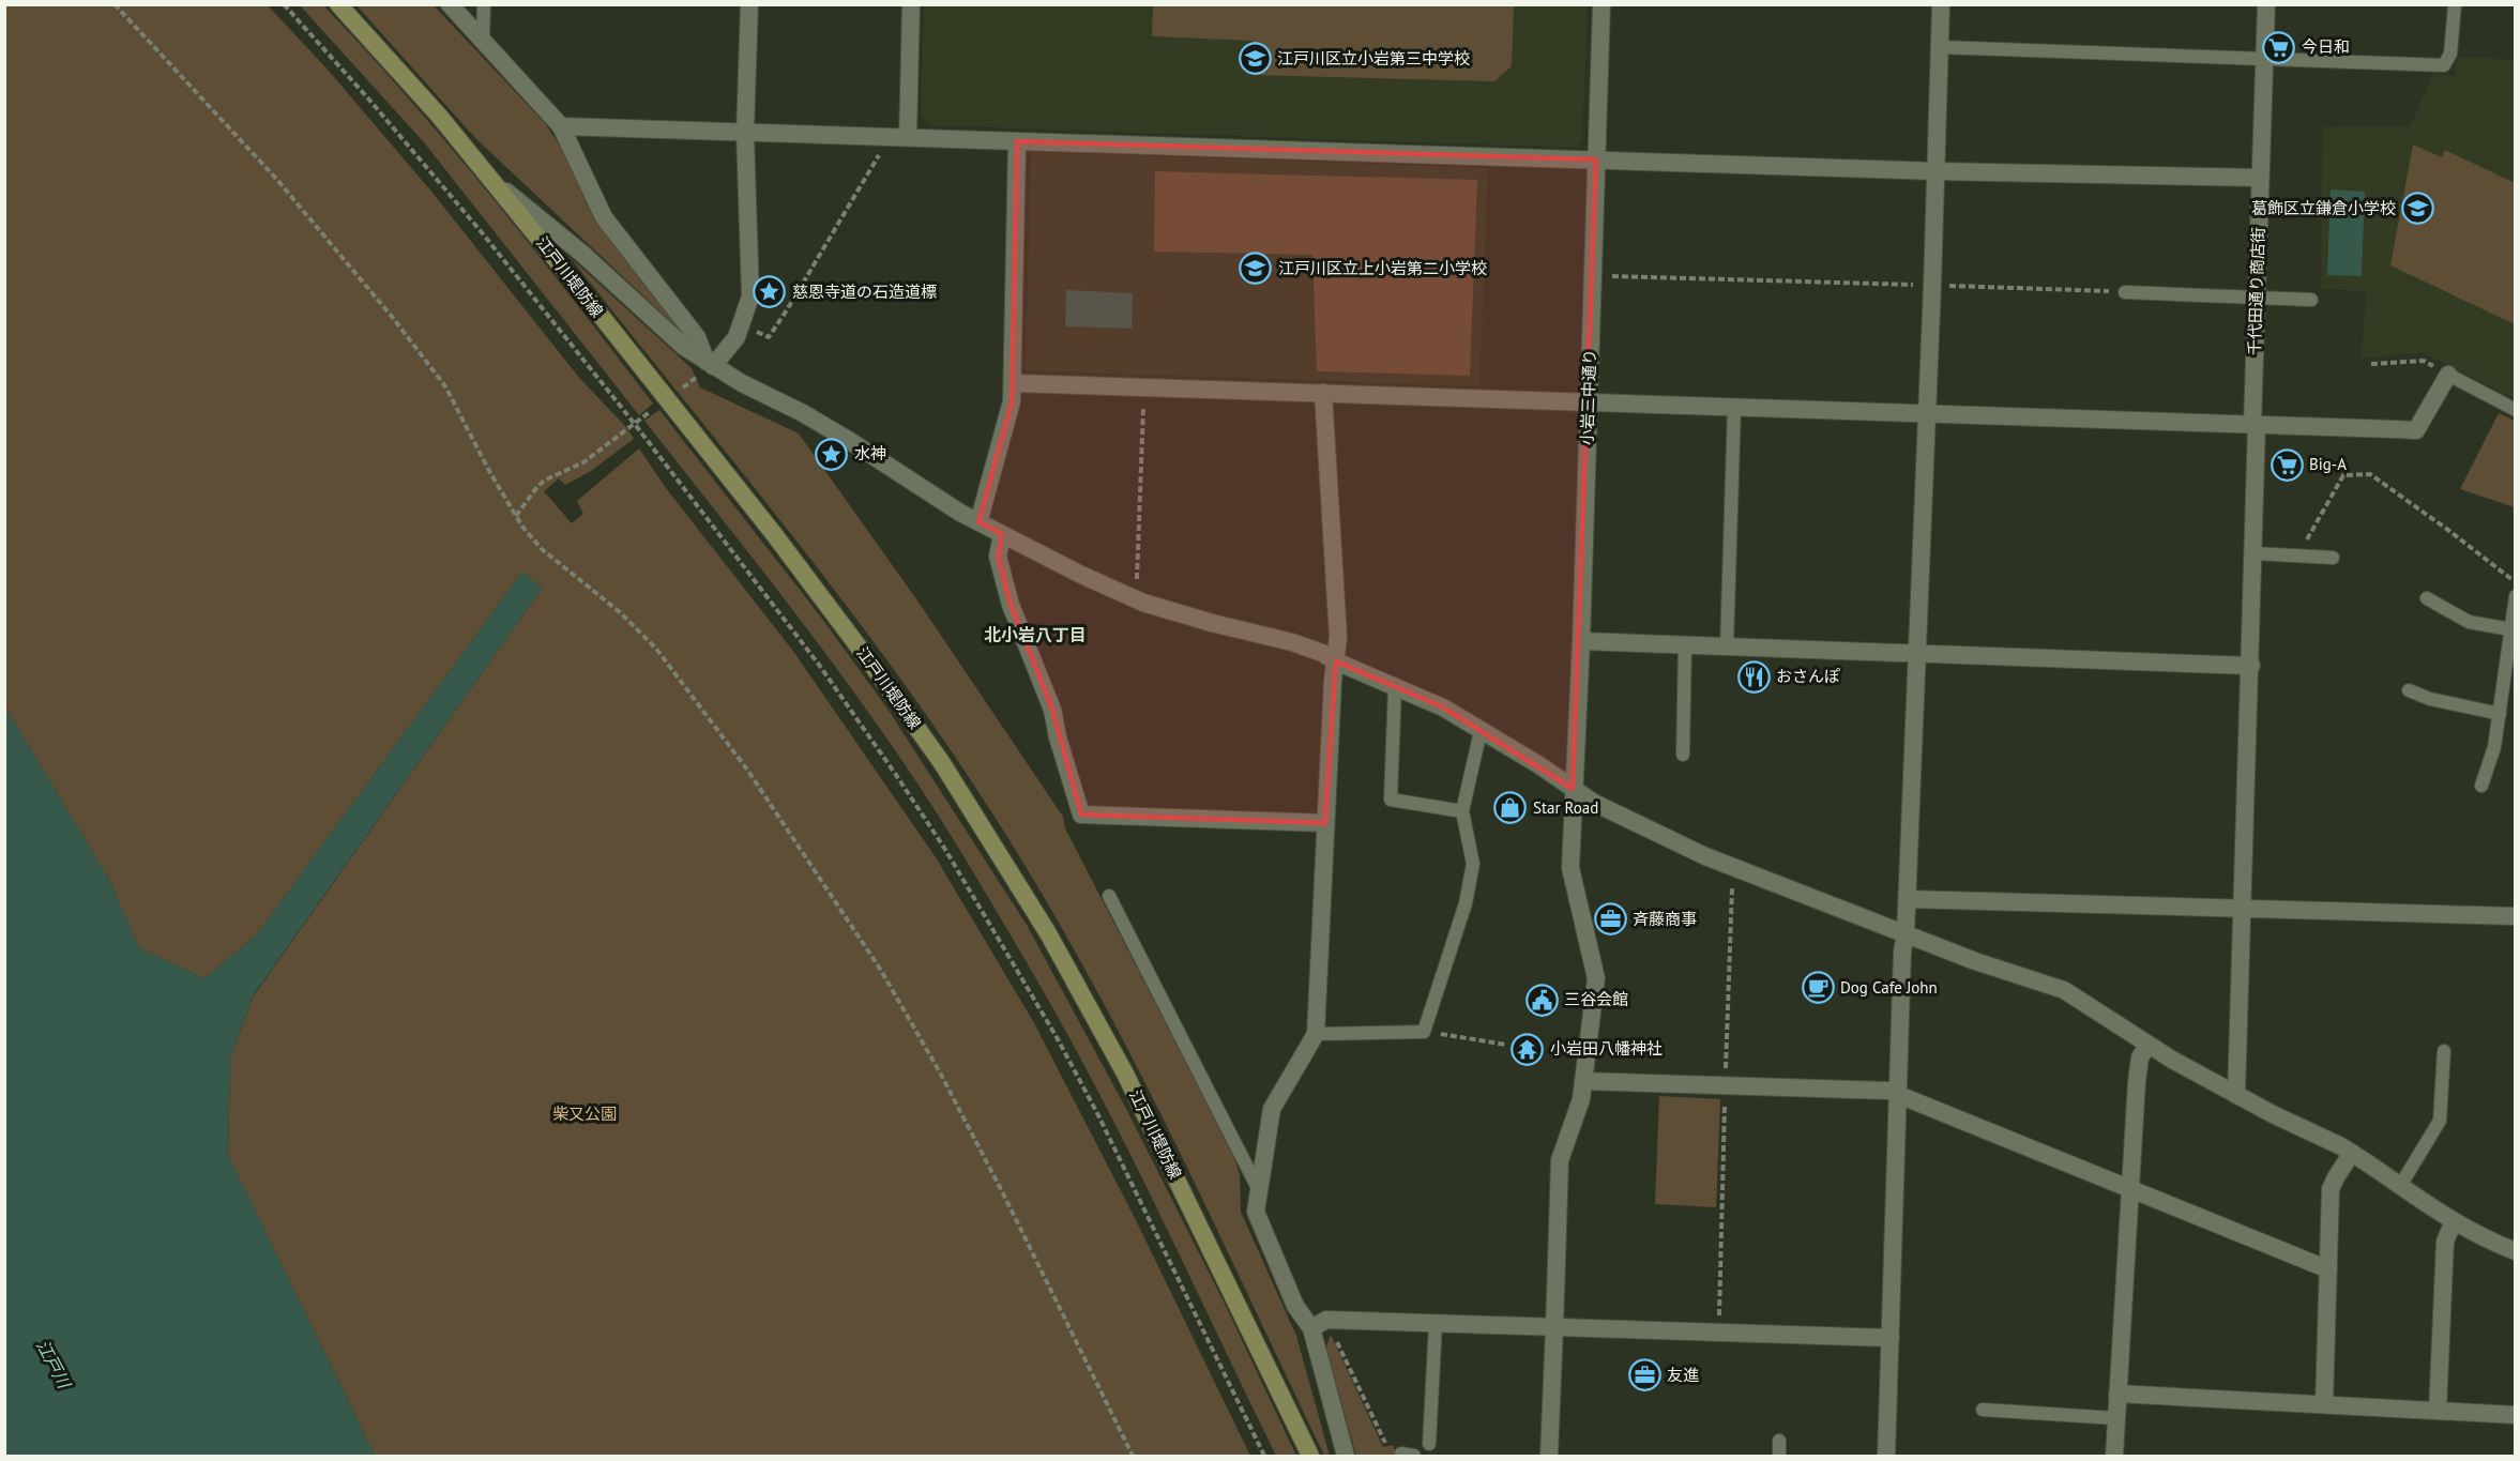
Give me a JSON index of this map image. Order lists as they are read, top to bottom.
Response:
{
  "streets": {
    "main road": ["江戸川堤防線"],
    "street": ["千代田通り商店街", "小岩三中通り"]
  },
  "districts": ["北小岩八丁目"],
  "water": ["江戸川"],
  "parks": ["柴又公園"],
  "places": {
    "supermarket": ["今日和", "Big-A"],
    "school or university": ["江戸川区立小岩第三中学校", "葛飾区立鎌倉小学校", "江戸川区立上小岩第二小学校"],
    "place": ["慈恩寺道の石造道標", "水神"],
    "restaurant": ["おさんぽ"],
    "shop": ["Star Road"],
    "office": ["斉藤商事", "友進"],
    "cafe": ["Dog Cafe John"],
    "public building": ["三谷会館"],
    "temple": ["小岩田八幡神社"]
  }
}
